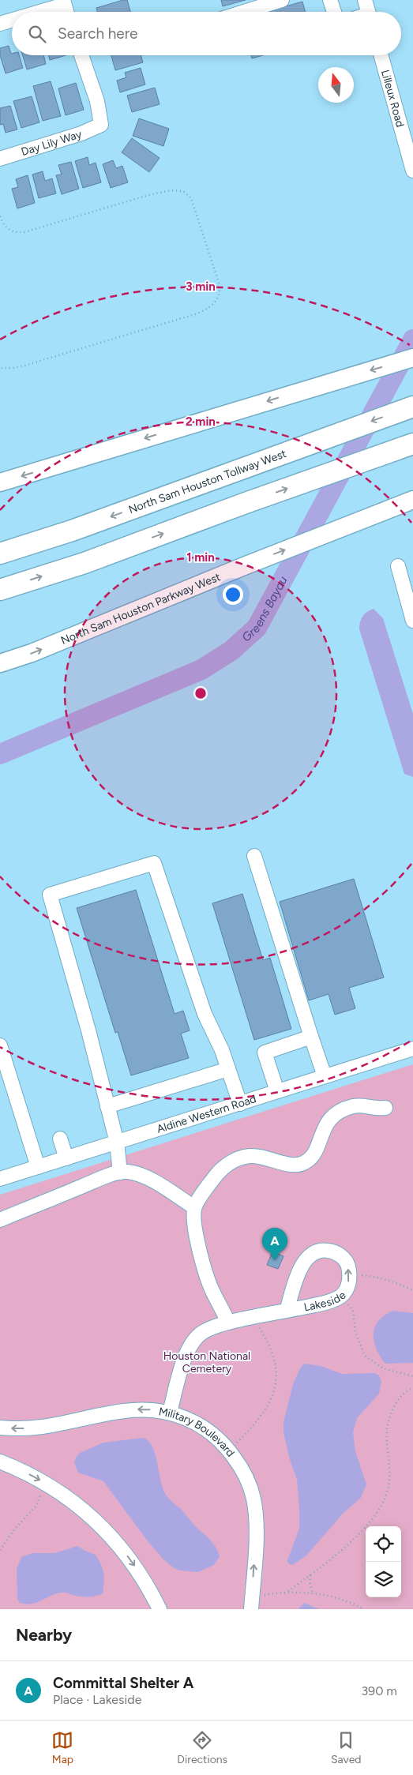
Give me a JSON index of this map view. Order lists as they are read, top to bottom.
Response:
{
  "streets": {
    "highway": ["North Sam Houston Tollway West"],
    "main road": ["North Sam Houston Parkway West"],
    "street": [
      "Lilleux Road",
      "Day Lily Way",
      "Aldine Western Road",
      "Lakeside",
      "Military Boulevard"
    ]
  },
  "crossings": [
    ["Lakeside", "Military Boulevard"]
  ],
  "water": ["Greens Bayou"],
  "parks": ["Houston National Cemetery"],
  "north": "top",
  "page": {
    "search": "Search here",
    "pins": "A",
    "heading": "Nearby",
    "list": [
      {
        "mark": "A",
        "name": "Committal Shelter A",
        "note": "Place · Lakeside",
        "value": "390 m"
      }
    ],
    "nav": ["Map", "Directions", "Saved"]
  },
  "rings": ["3 min", "2 min", "1 min"]
}
